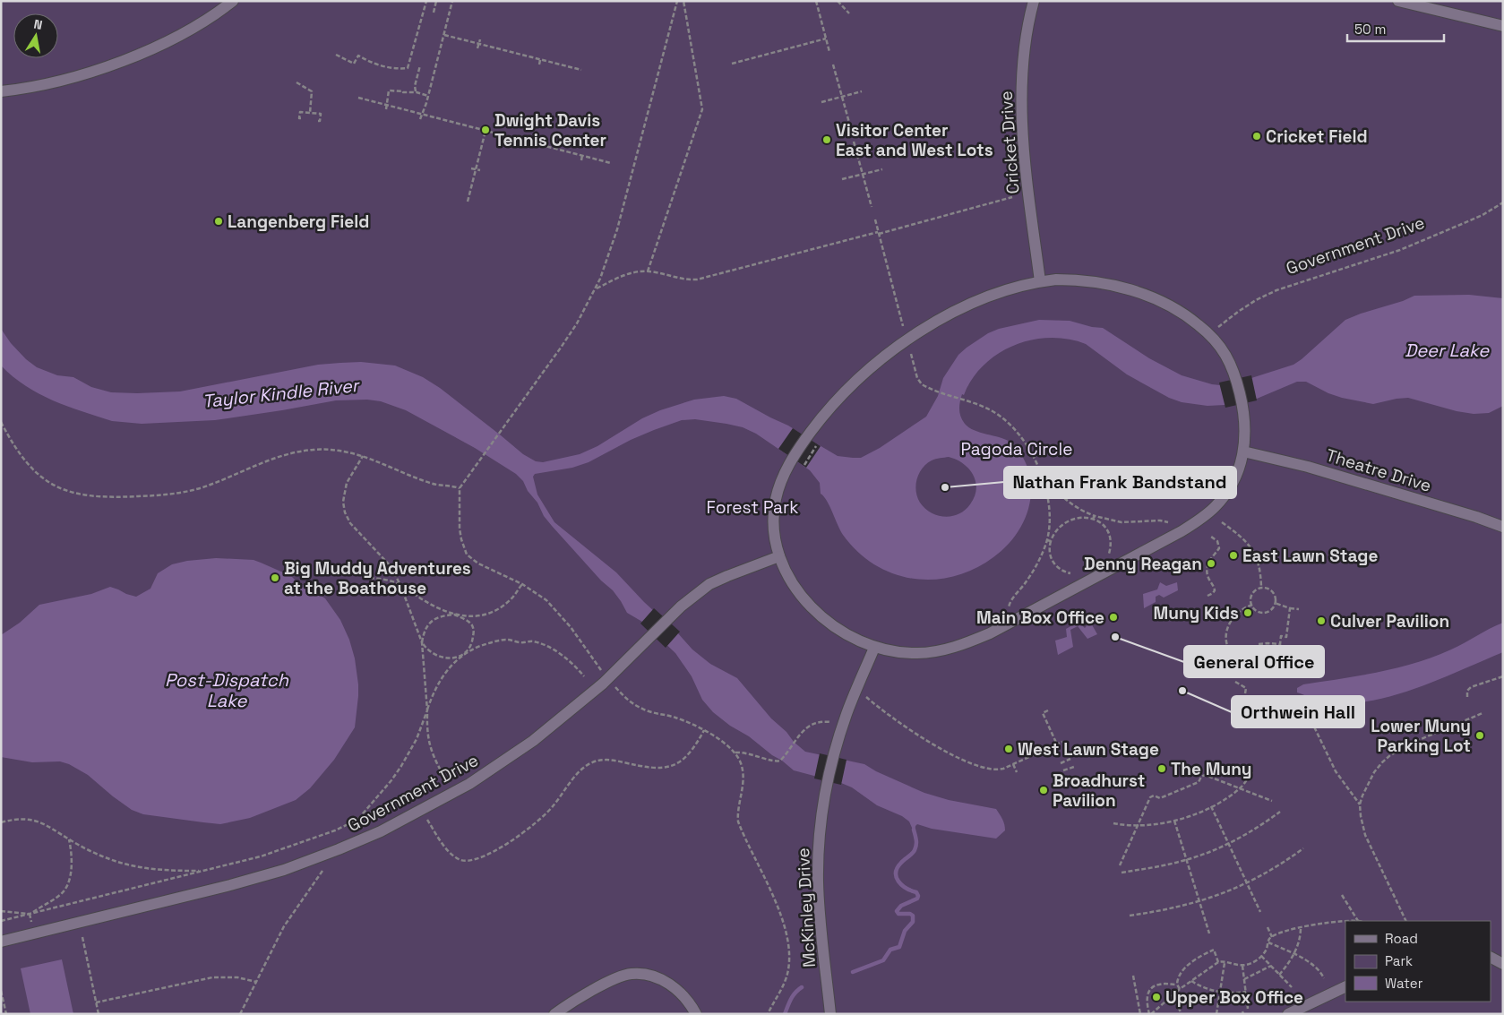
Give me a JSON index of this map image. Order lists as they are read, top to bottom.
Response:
{
  "streets": {
    "street": [
      "Cricket Drive",
      "Government Drive",
      "Theatre Drive",
      "McKinley Drive"
    ]
  },
  "water": ["Deer Lake", "Taylor Kindle River", "Post-Dispatch Lake"],
  "parks": ["Pagoda Circle", "Forest Park"],
  "places": [
    "Dwight Davis Tennis Center",
    "Cricket Field",
    "Visitor Center East and West Lots",
    "Langenberg Field",
    "Nathan Frank Bandstand",
    "East Lawn Stage",
    "Denny Reagan",
    "Big Muddy Adventures at the Boathouse",
    "Muny Kids",
    "Main Box Office",
    "Culver Pavilion",
    "General Office",
    "Orthwein Hall",
    "Lower Muny Parking Lot",
    "West Lawn Stage",
    "The Muny",
    "Broadhurst Pavilion",
    "Upper Box Office"
  ],
  "legend": ["Road", "Park", "Water"],
  "scale_bar": "50 m",
  "north": "top"
}
